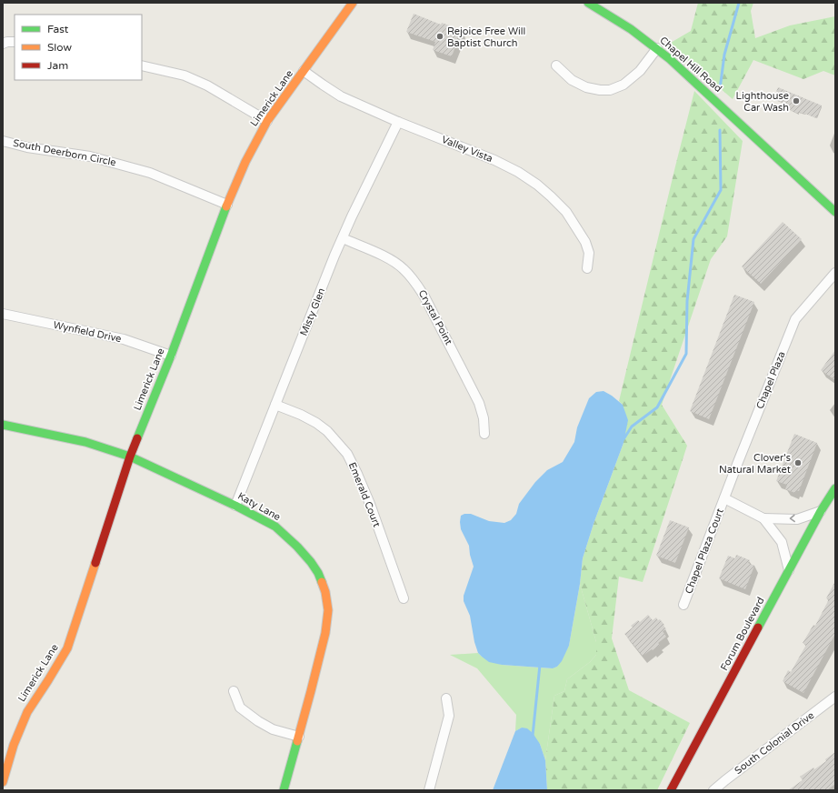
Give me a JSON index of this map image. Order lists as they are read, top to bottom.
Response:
{
  "streets": {
    "street": [
      "Chapel Hill Road",
      "Limerick Lane",
      "Valley Vista",
      "South Deerborn Circle",
      "Misty Glen",
      "Crystal Point",
      "Wynfield Drive",
      "Chapel Plaza",
      "Emerald Court",
      "Katy Lane",
      "Chapel Plaza Court",
      "Forum Boulevard",
      "South Colonial Drive"
    ]
  },
  "crossings": [
    ["Limerick Lane", "Valley Vista"],
    ["Limerick Lane", "South Deerborn Circle"],
    ["Limerick Lane", "Wynfield Drive"],
    ["Limerick Lane", "Katy Lane"],
    ["Valley Vista", "Misty Glen"],
    ["Misty Glen", "Crystal Point"],
    ["Misty Glen", "Emerald Court"],
    ["Misty Glen", "Katy Lane"],
    ["Chapel Plaza", "Chapel Plaza Court"]
  ],
  "places": ["Rejoice Free Will Baptist Church", "Lighthouse Car Wash", "Clover's Natural Market"],
  "legend": ["Fast", "Slow", "Jam"]
}
